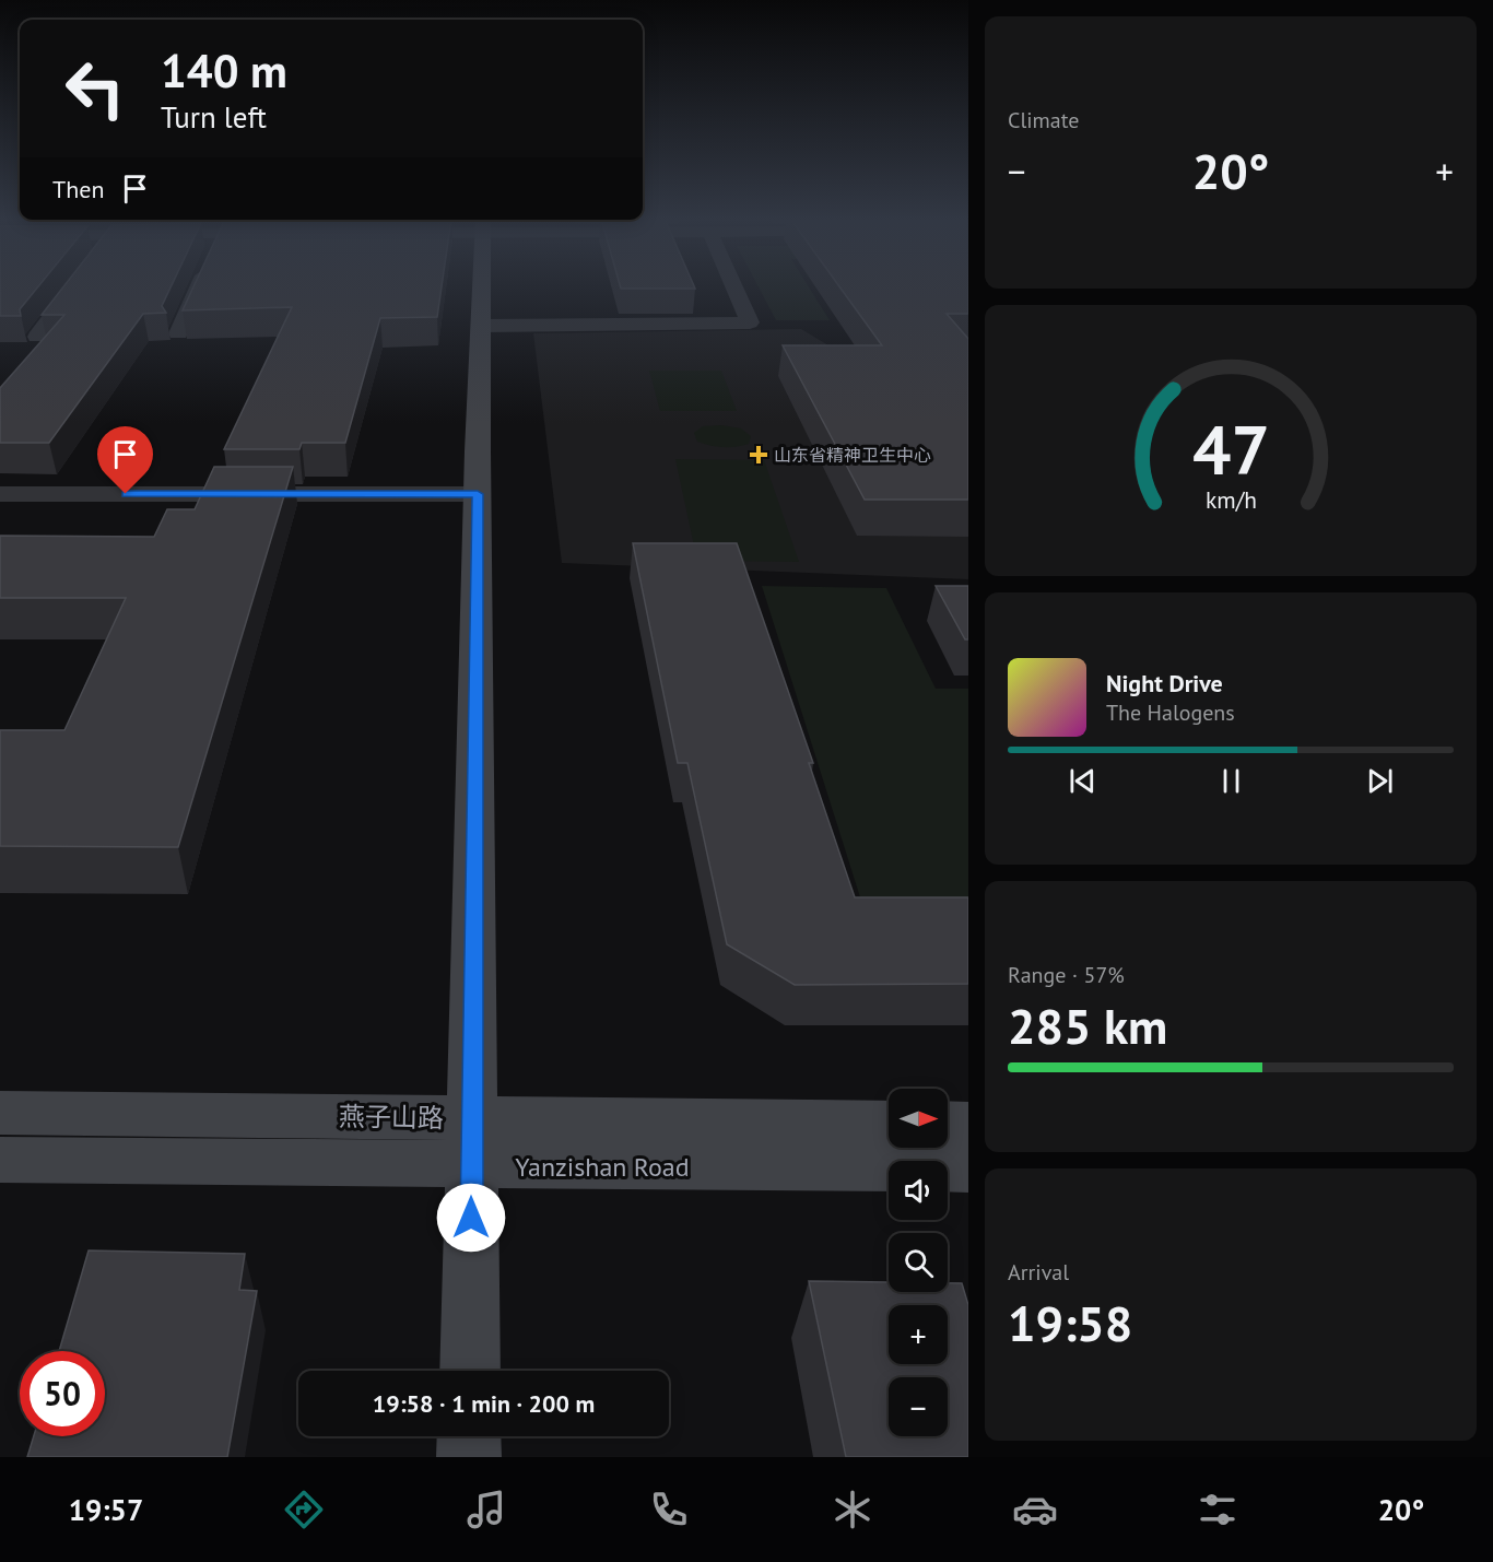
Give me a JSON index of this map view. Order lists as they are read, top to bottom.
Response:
{
  "streets": {
    "main road": ["燕子山路", "Yanzishan Road"]
  },
  "crossings": [
    ["燕子山路", "Yanzishan Road"]
  ],
  "places": {
    "health": ["山东省精神卫生中心"]
  },
  "north": "right",
  "page": {
    "tile": [
      "Climate",
      ["Range · 57%", "285 km"],
      ["Arrival", "19:58"]
    ],
    "turn": ["140 m", "Turn left"],
    "heat": ["−", "20°", "+"],
    "then": "Then",
    "song": ["Night Drive", "The Halogens"],
    "map_buttons": ["+", "−"],
    "limit": "50",
    "trip": "19:58 · 1 min · 200 m",
    "tabs": ["19:57", "20°"],
    "gauge": ["47", "km/h"]
  }
}
